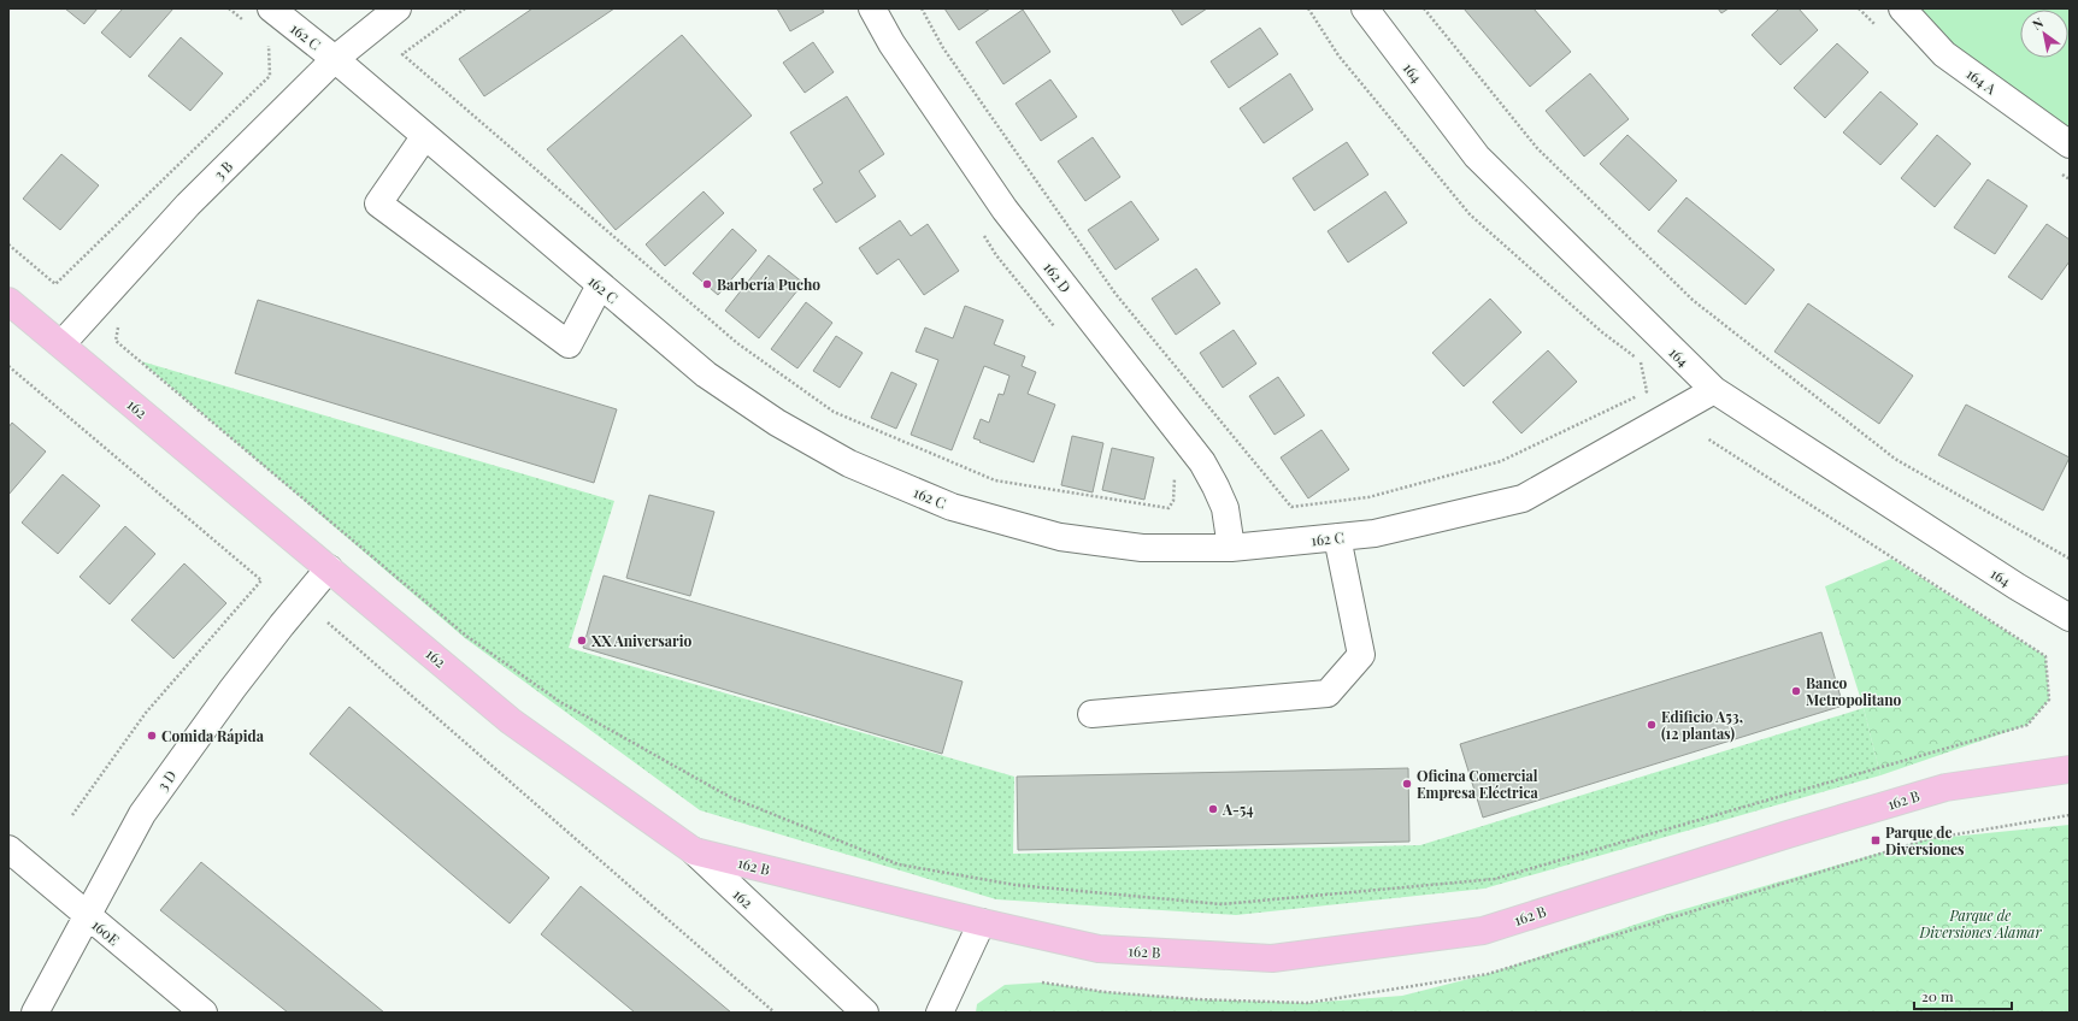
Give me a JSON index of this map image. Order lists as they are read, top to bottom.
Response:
{
  "streets": {
    "main road": ["162", "162 B"],
    "street": [
      "162 C",
      "164",
      "164 A",
      "3 B",
      "162 D",
      "3 D",
      "160E"
    ]
  },
  "crossings": [
    ["162 C", "164"],
    ["162 C", "3 B"],
    ["162 C", "162 D"],
    ["3 B", "162"],
    ["162", "3 D"],
    ["162", "162 B"],
    ["3 D", "160E"]
  ],
  "parks": ["Parque de Diversiones Alamar"],
  "places": {
    "other": [
      "Barbería Pucho",
      "XX Aniversario",
      "Banco Metropolitano",
      "Edificio A53, (12 plantas)",
      "Comida Rápida",
      "Oficina Comercial Empresa Eléctrica",
      "A-54"
    ],
    "transit": ["Parque de Diversiones"]
  },
  "scale_bar": "20 m",
  "north": "top left"
}
